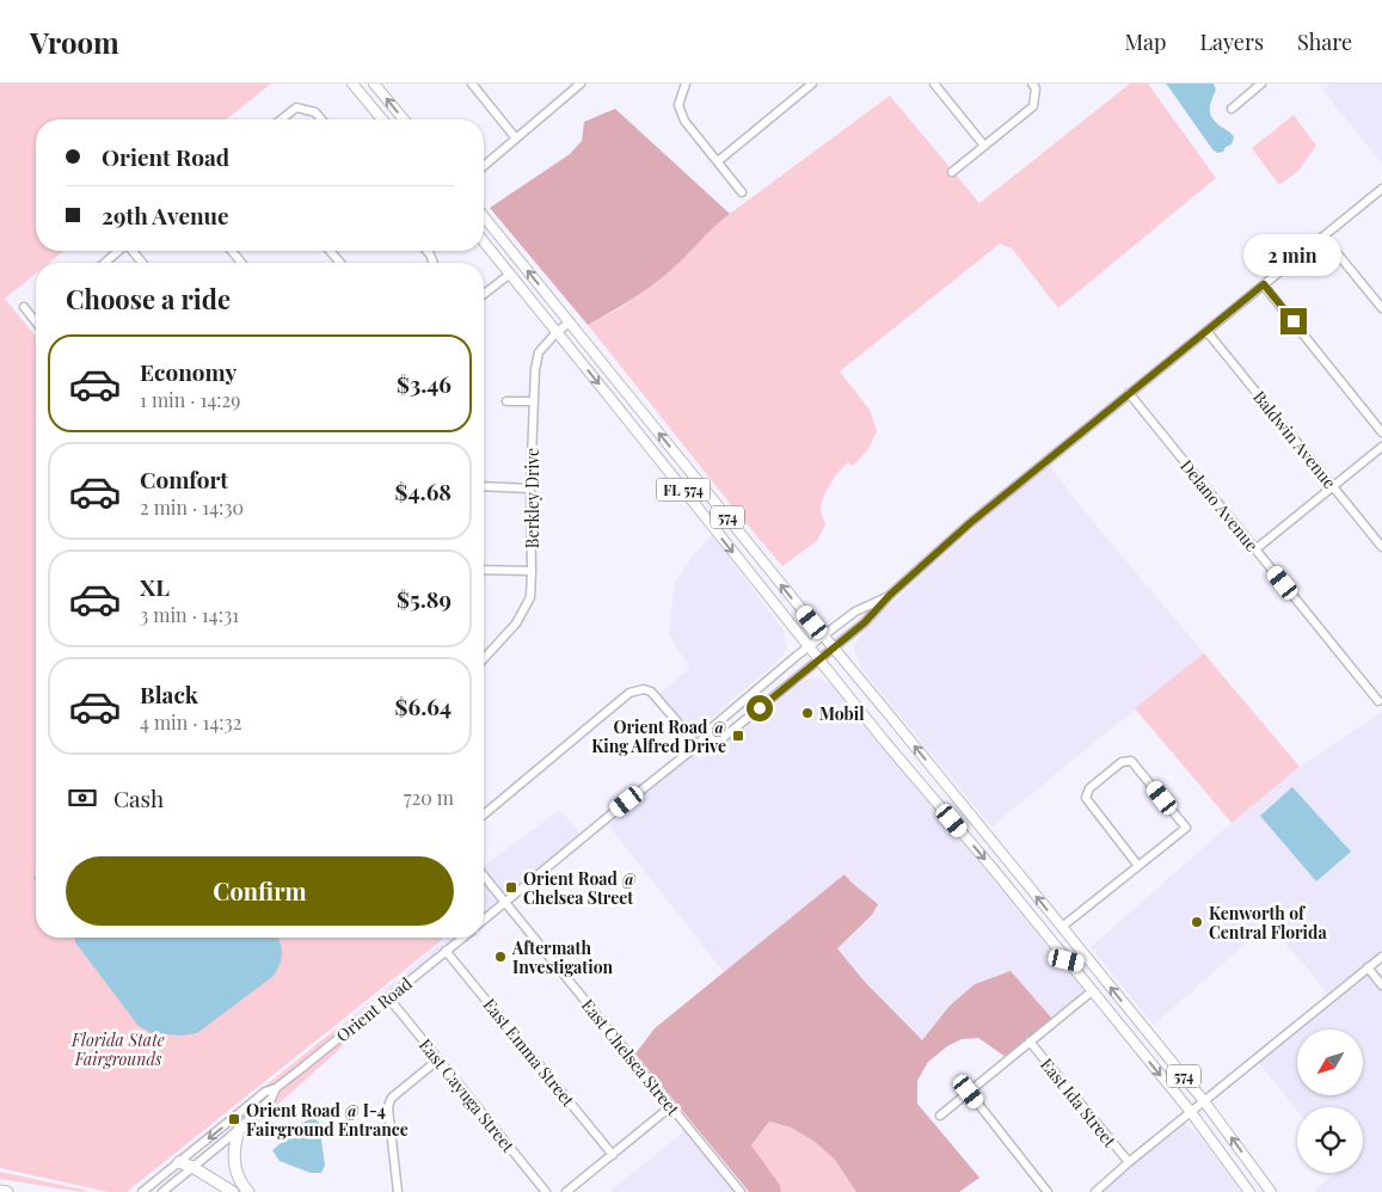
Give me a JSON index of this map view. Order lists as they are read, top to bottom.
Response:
{
  "streets": {
    "main road": ["FL 574", "574"],
    "street": [
      "Baldwin Avenue",
      "Berkley Drive",
      "Delano Avenue",
      "Orient Road",
      "East Emma Street",
      "East Chelsea Street",
      "East Cayuga Street",
      "East Ida Street"
    ]
  },
  "crossings": [
    ["FL 574", "Berkley Drive"],
    ["Berkley Drive", "574"],
    ["Orient Road", "East Emma Street"],
    ["Orient Road", "East Cayuga Street"]
  ],
  "parks": ["Florida State Fairgrounds"],
  "places": {
    "other": ["Mobil", "Kenworth of Central Florida", "Aftermath Investigation"],
    "transit": ["Orient Road @ King Alfred Drive", "Orient Road @ Chelsea Street", "Orient Road @ I-4 Fairground Entrance"]
  },
  "north": "bottom left",
  "page": {
    "header": "Vroom",
    "nav": ["Map", "Layers", "Share"],
    "banner": ["Orient Road", "29th Avenue"],
    "bubble": "2 min",
    "heading": "Choose a ride",
    "list": [
      {
        "name": "Economy",
        "note": "1 min · 14:29",
        "value": "$3.46"
      },
      {
        "name": "Comfort",
        "note": "2 min · 14:30",
        "value": "$4.68"
      },
      {
        "name": "XL",
        "note": "3 min · 14:31",
        "value": "$5.89"
      },
      {
        "name": "Black",
        "note": "4 min · 14:32",
        "value": "$6.64"
      }
    ],
    "pay": ["Cash", "720 m"],
    "buttons": "Confirm"
  }
}
